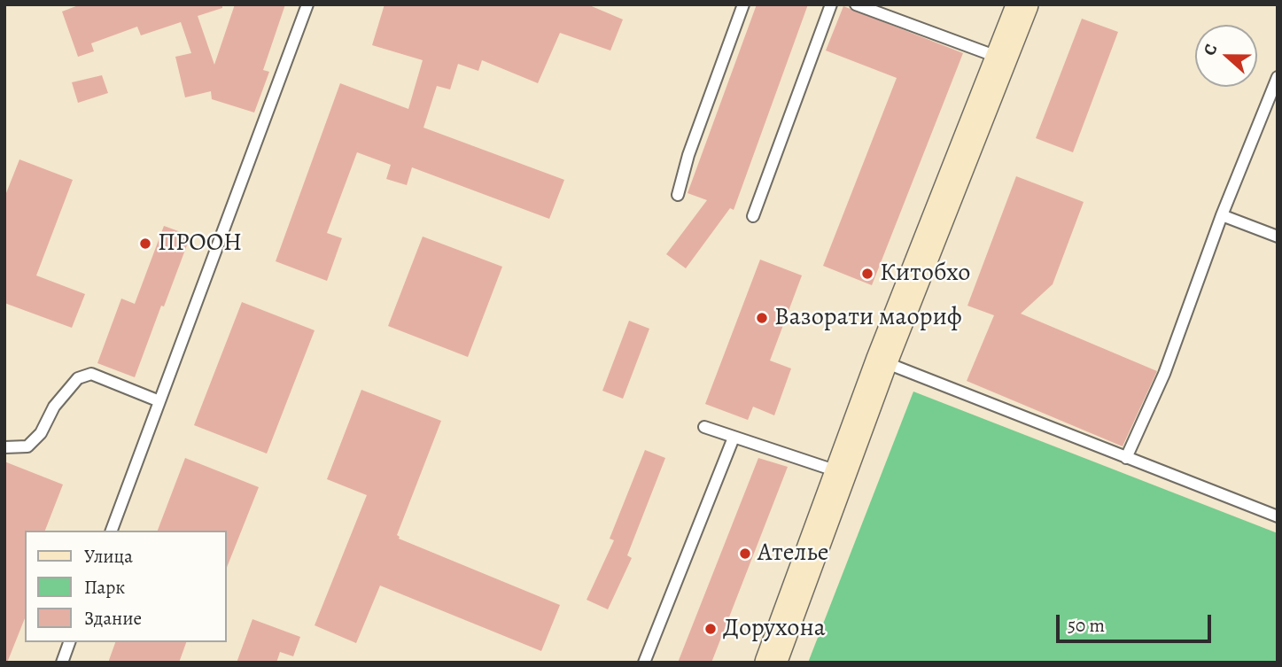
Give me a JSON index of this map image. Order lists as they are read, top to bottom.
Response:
{
  "places": [
    "ПРООН",
    "Китобхо",
    "Вазорати маориф",
    "Ателье",
    "Дорухона"
  ],
  "legend": ["Улица", "Парк", "Здание"],
  "scale_bar": "50 m",
  "north": "left"
}
